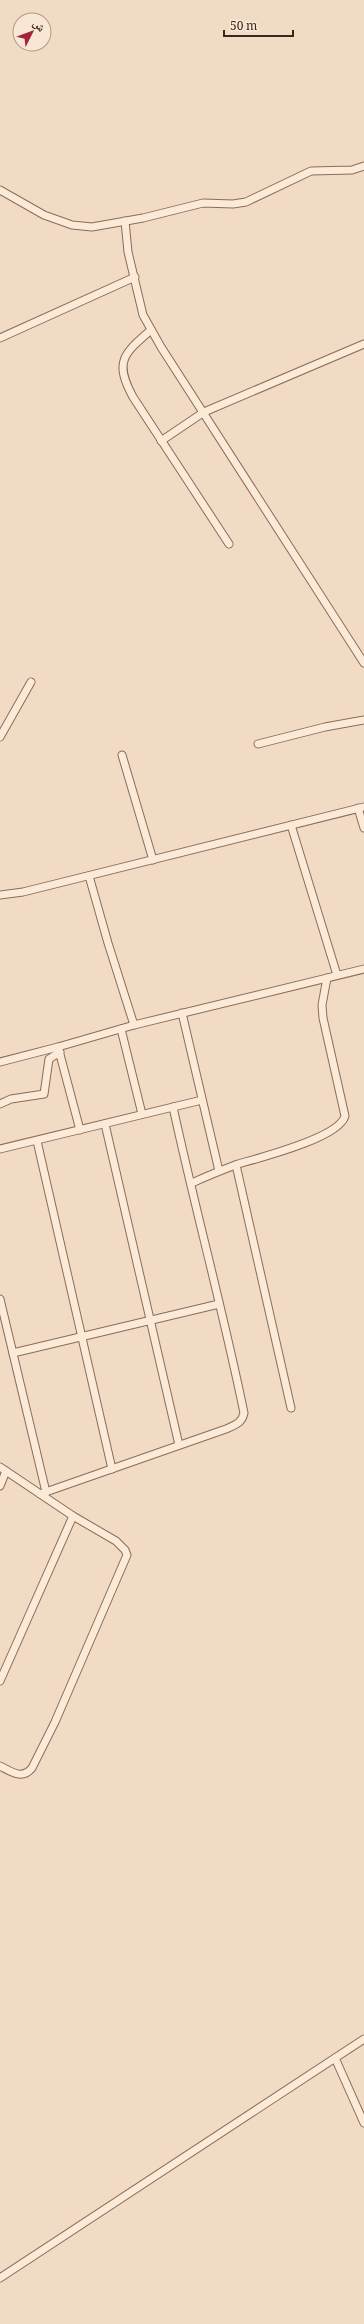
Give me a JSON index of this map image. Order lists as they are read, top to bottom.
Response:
{
  "scale_bar": "50 m",
  "north": "top right"
}
